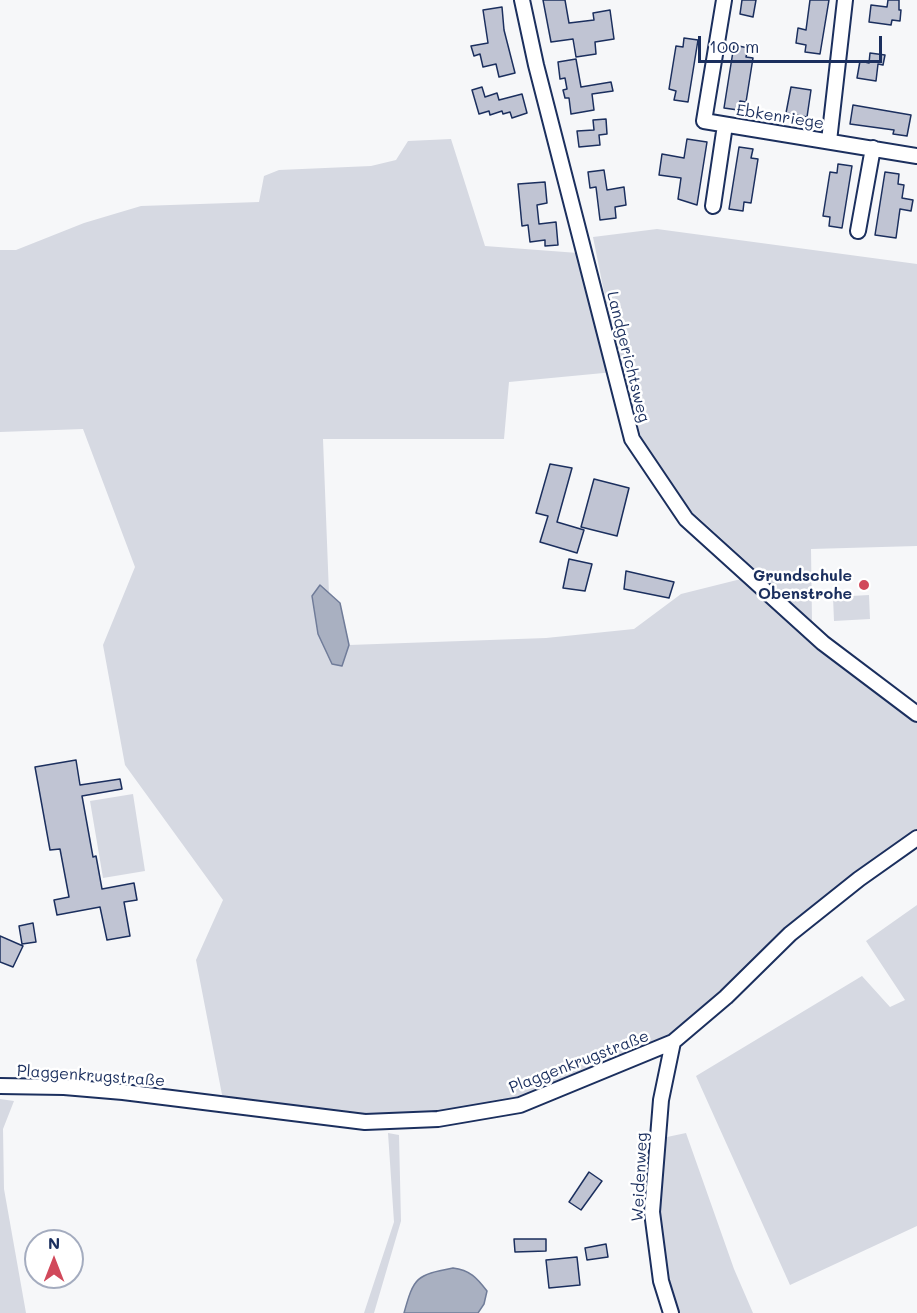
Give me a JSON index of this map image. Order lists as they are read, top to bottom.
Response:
{
  "streets": {
    "street": [
      "Ebkenriege",
      "Landgerichtsweg",
      "Plaggenkrugstraße",
      "Weidenweg"
    ]
  },
  "crossings": [
    ["Plaggenkrugstraße", "Weidenweg"]
  ],
  "places": ["Grundschule Obenstrohe"],
  "scale_bar": "100 m",
  "north": "top"
}
